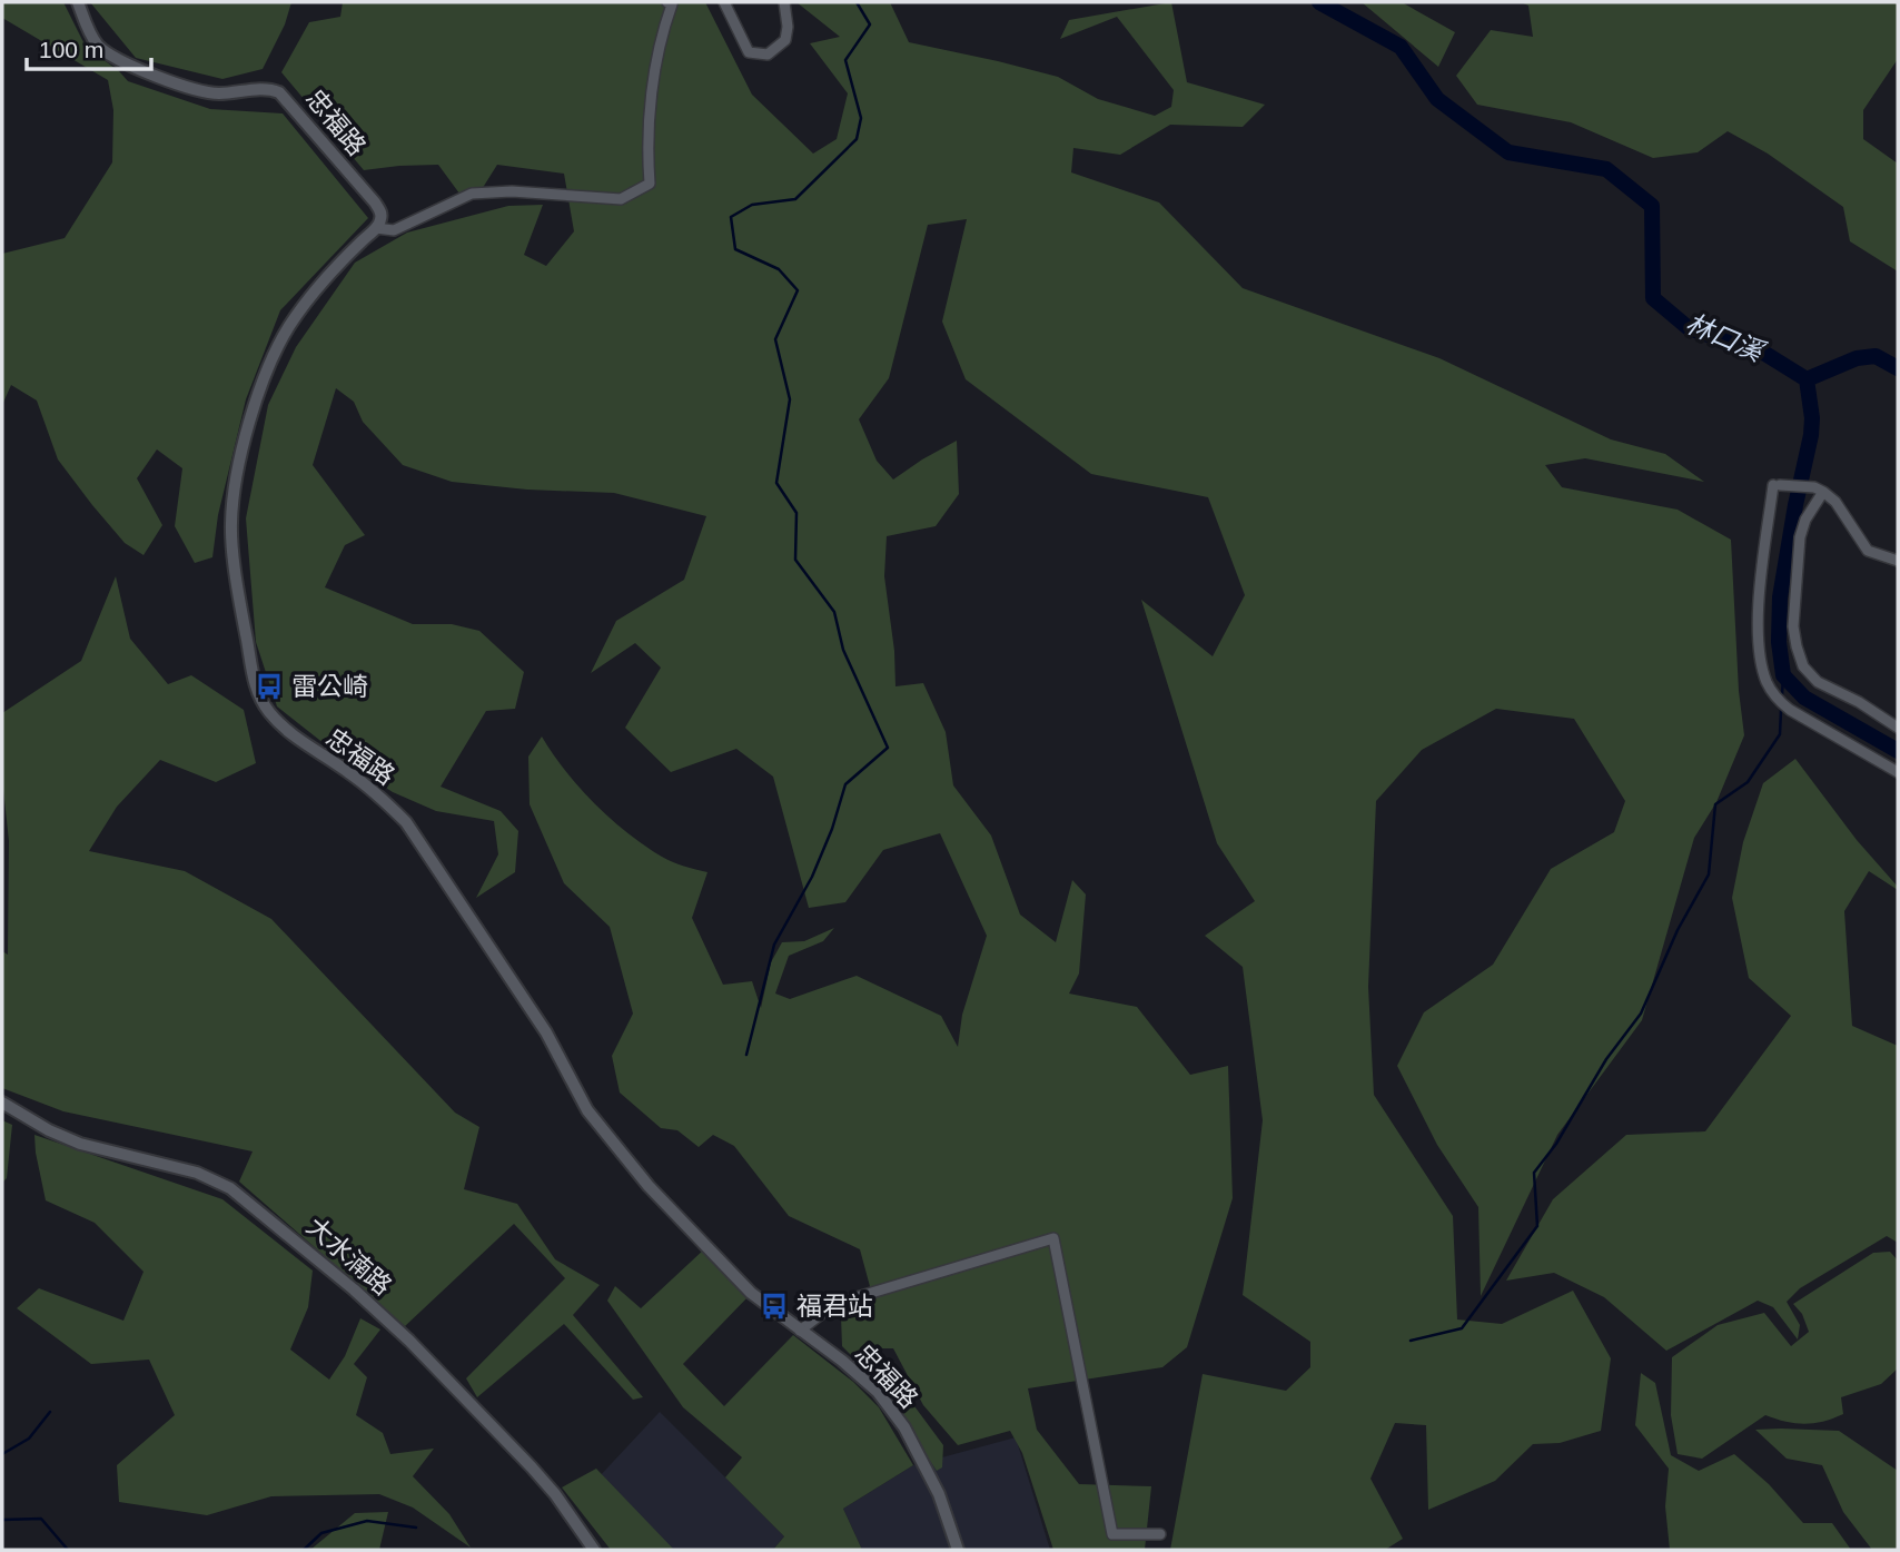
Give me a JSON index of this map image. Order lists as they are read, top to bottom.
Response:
{
  "streets": {
    "street": ["忠福路", "大水湳路"]
  },
  "water": ["林口溪"],
  "places": {
    "bus stop": ["雷公崎", "福君站"]
  },
  "scale_bar": "100 m"
}
